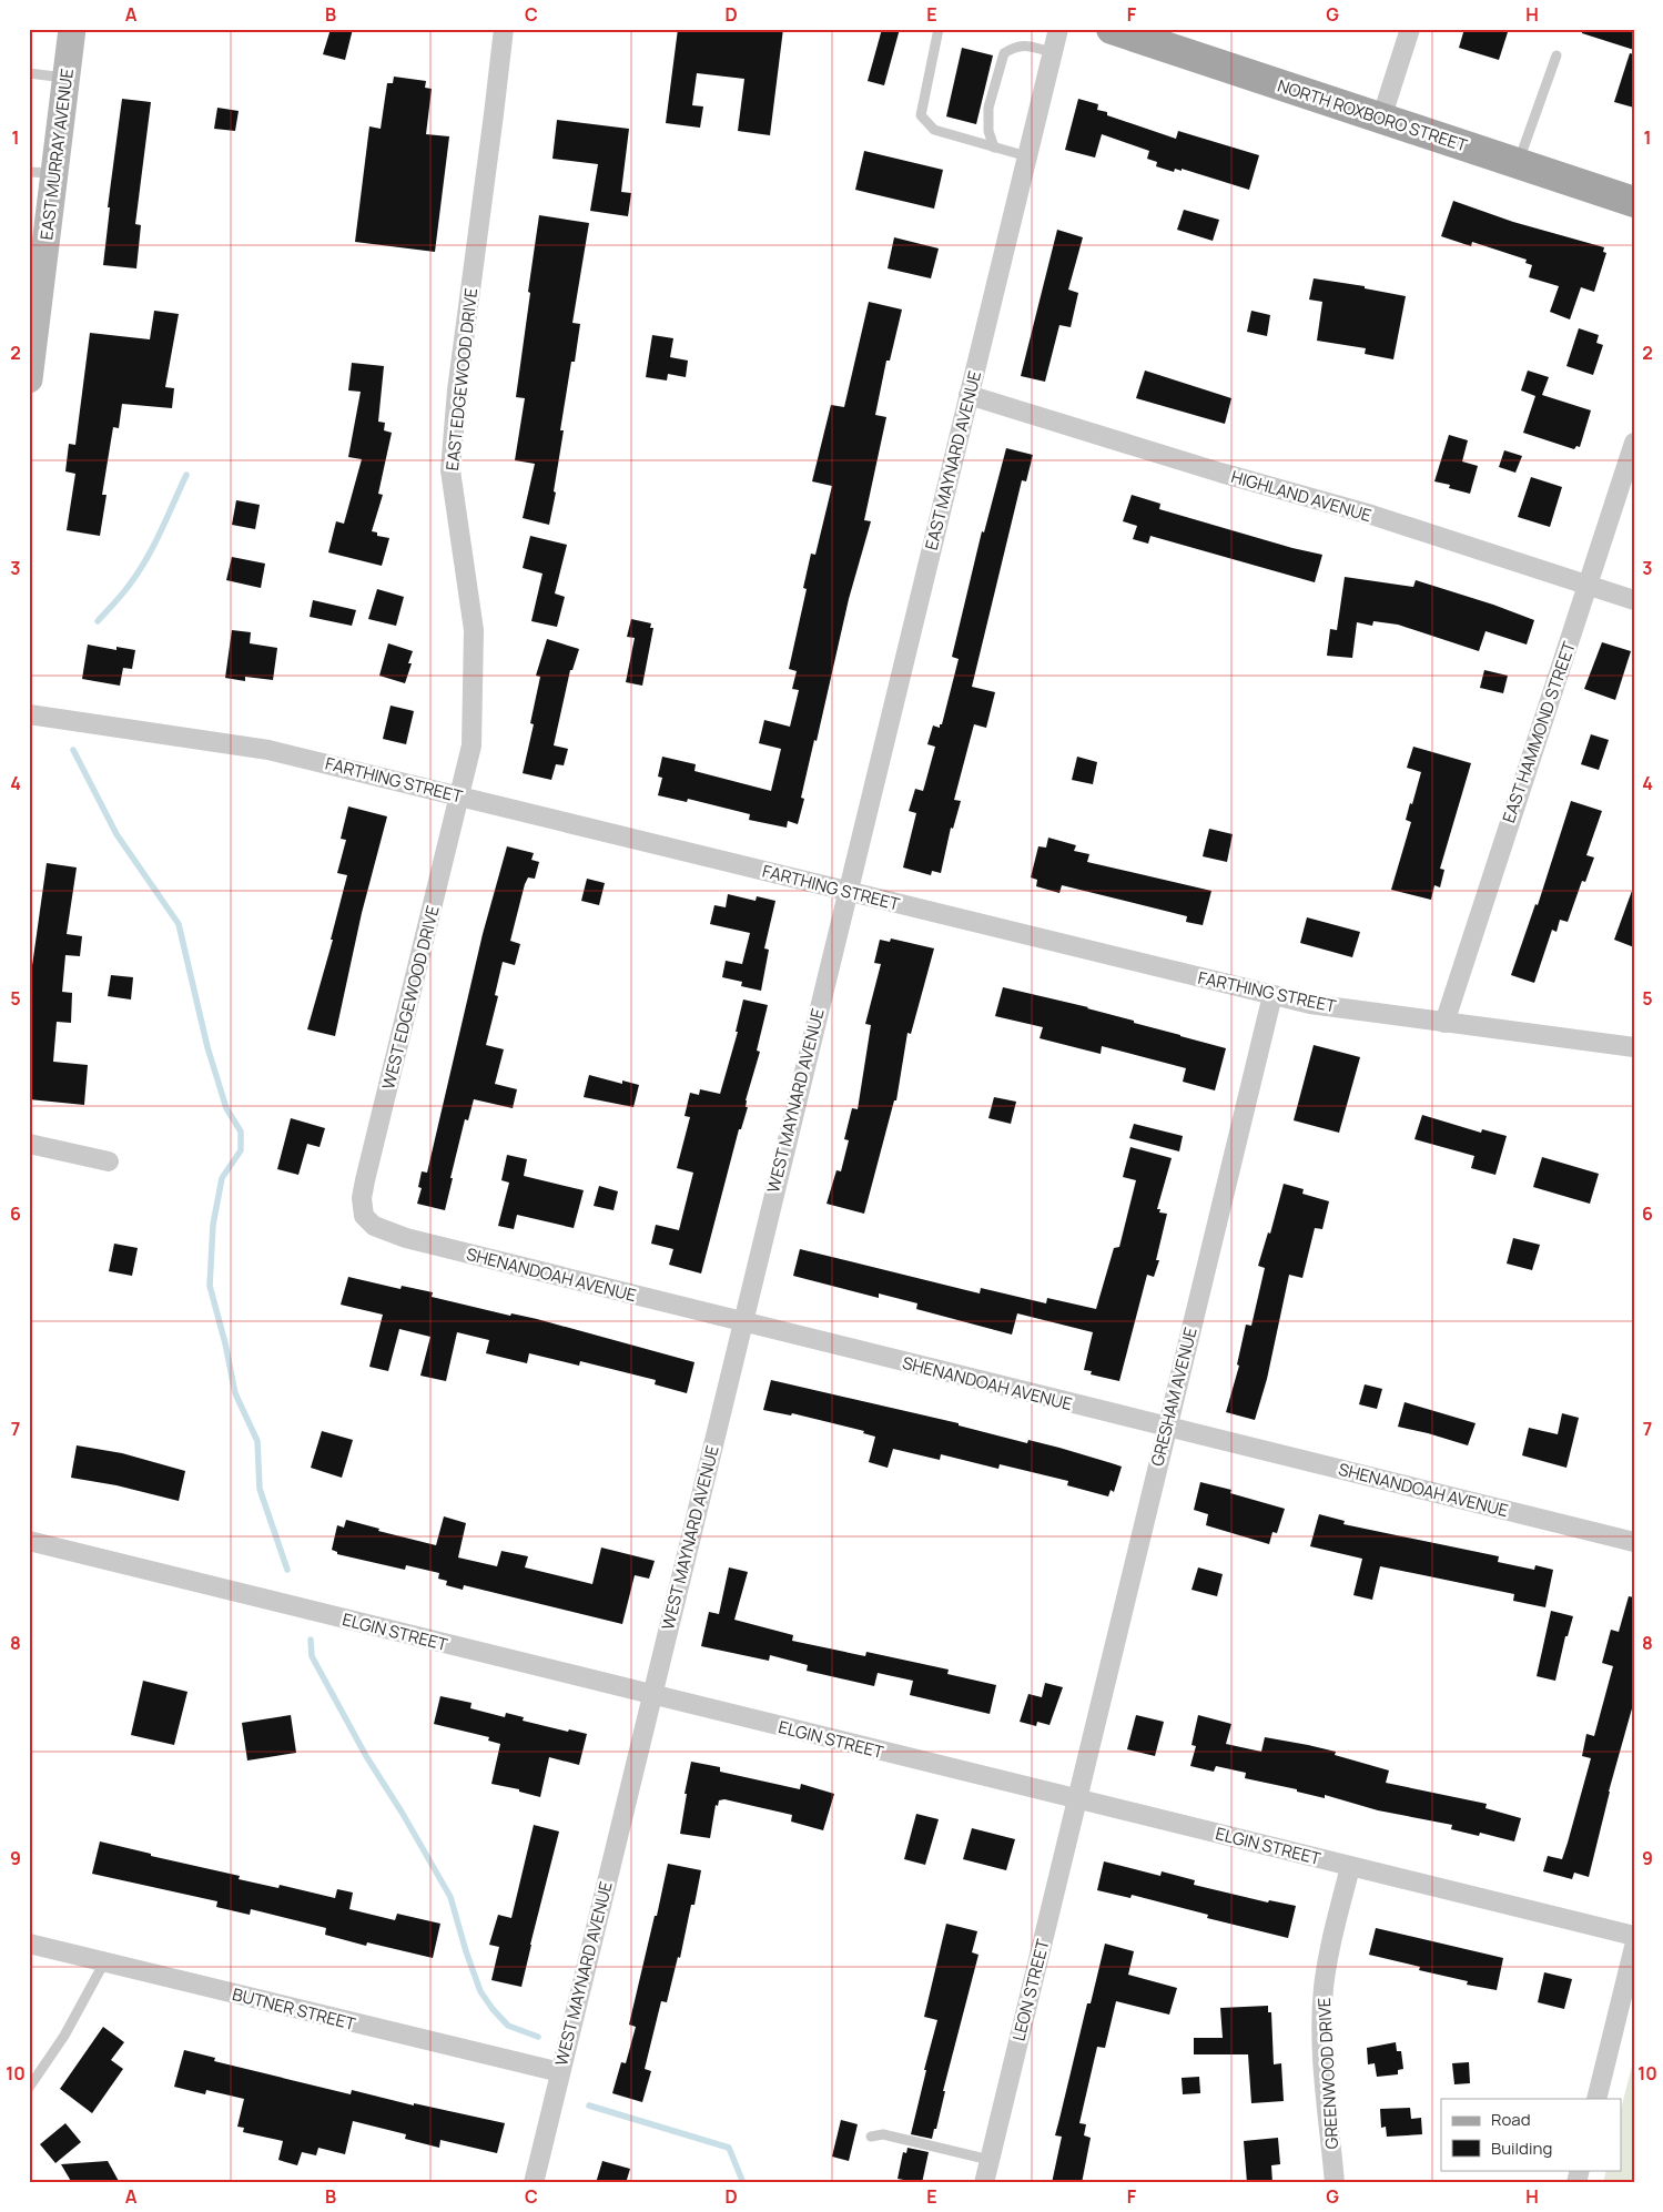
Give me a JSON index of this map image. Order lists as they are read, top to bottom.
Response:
{
  "streets": {
    "main road": ["NORTH ROXBORO STREET"],
    "street": [
      "EAST MURRAY AVENUE",
      "EAST EDGEWOOD DRIVE",
      "EAST MAYNARD AVENUE",
      "HIGHLAND AVENUE",
      "EAST HAMMOND STREET",
      "FARTHING STREET",
      "WEST EDGEWOOD DRIVE",
      "WEST MAYNARD AVENUE",
      "SHENANDOAH AVENUE",
      "GRESHAM AVENUE",
      "ELGIN STREET",
      "LEON STREET",
      "BUTNER STREET",
      "GREENWOOD DRIVE"
    ]
  },
  "crossings": [
    ["EAST EDGEWOOD DRIVE", "FARTHING STREET"],
    ["EAST EDGEWOOD DRIVE", "WEST EDGEWOOD DRIVE"],
    ["EAST MAYNARD AVENUE", "HIGHLAND AVENUE"],
    ["EAST MAYNARD AVENUE", "FARTHING STREET"],
    ["EAST MAYNARD AVENUE", "WEST MAYNARD AVENUE"],
    ["HIGHLAND AVENUE", "EAST HAMMOND STREET"],
    ["EAST HAMMOND STREET", "FARTHING STREET"],
    ["FARTHING STREET", "WEST EDGEWOOD DRIVE"],
    ["FARTHING STREET", "WEST MAYNARD AVENUE"],
    ["FARTHING STREET", "GRESHAM AVENUE"],
    ["WEST EDGEWOOD DRIVE", "SHENANDOAH AVENUE"],
    ["WEST MAYNARD AVENUE", "SHENANDOAH AVENUE"],
    ["WEST MAYNARD AVENUE", "ELGIN STREET"],
    ["WEST MAYNARD AVENUE", "BUTNER STREET"],
    ["SHENANDOAH AVENUE", "GRESHAM AVENUE"],
    ["GRESHAM AVENUE", "ELGIN STREET"],
    ["GRESHAM AVENUE", "LEON STREET"],
    ["ELGIN STREET", "LEON STREET"],
    ["ELGIN STREET", "GREENWOOD DRIVE"]
  ],
  "legend": ["Road", "Building"],
  "grid": {
    "columns": [
      "A",
      "B",
      "C",
      "D",
      "E",
      "F",
      "G",
      "H"
    ],
    "rows": [
      "1",
      "2",
      "3",
      "4",
      "5",
      "6",
      "7",
      "8",
      "9",
      "10"
    ]
  }
}
